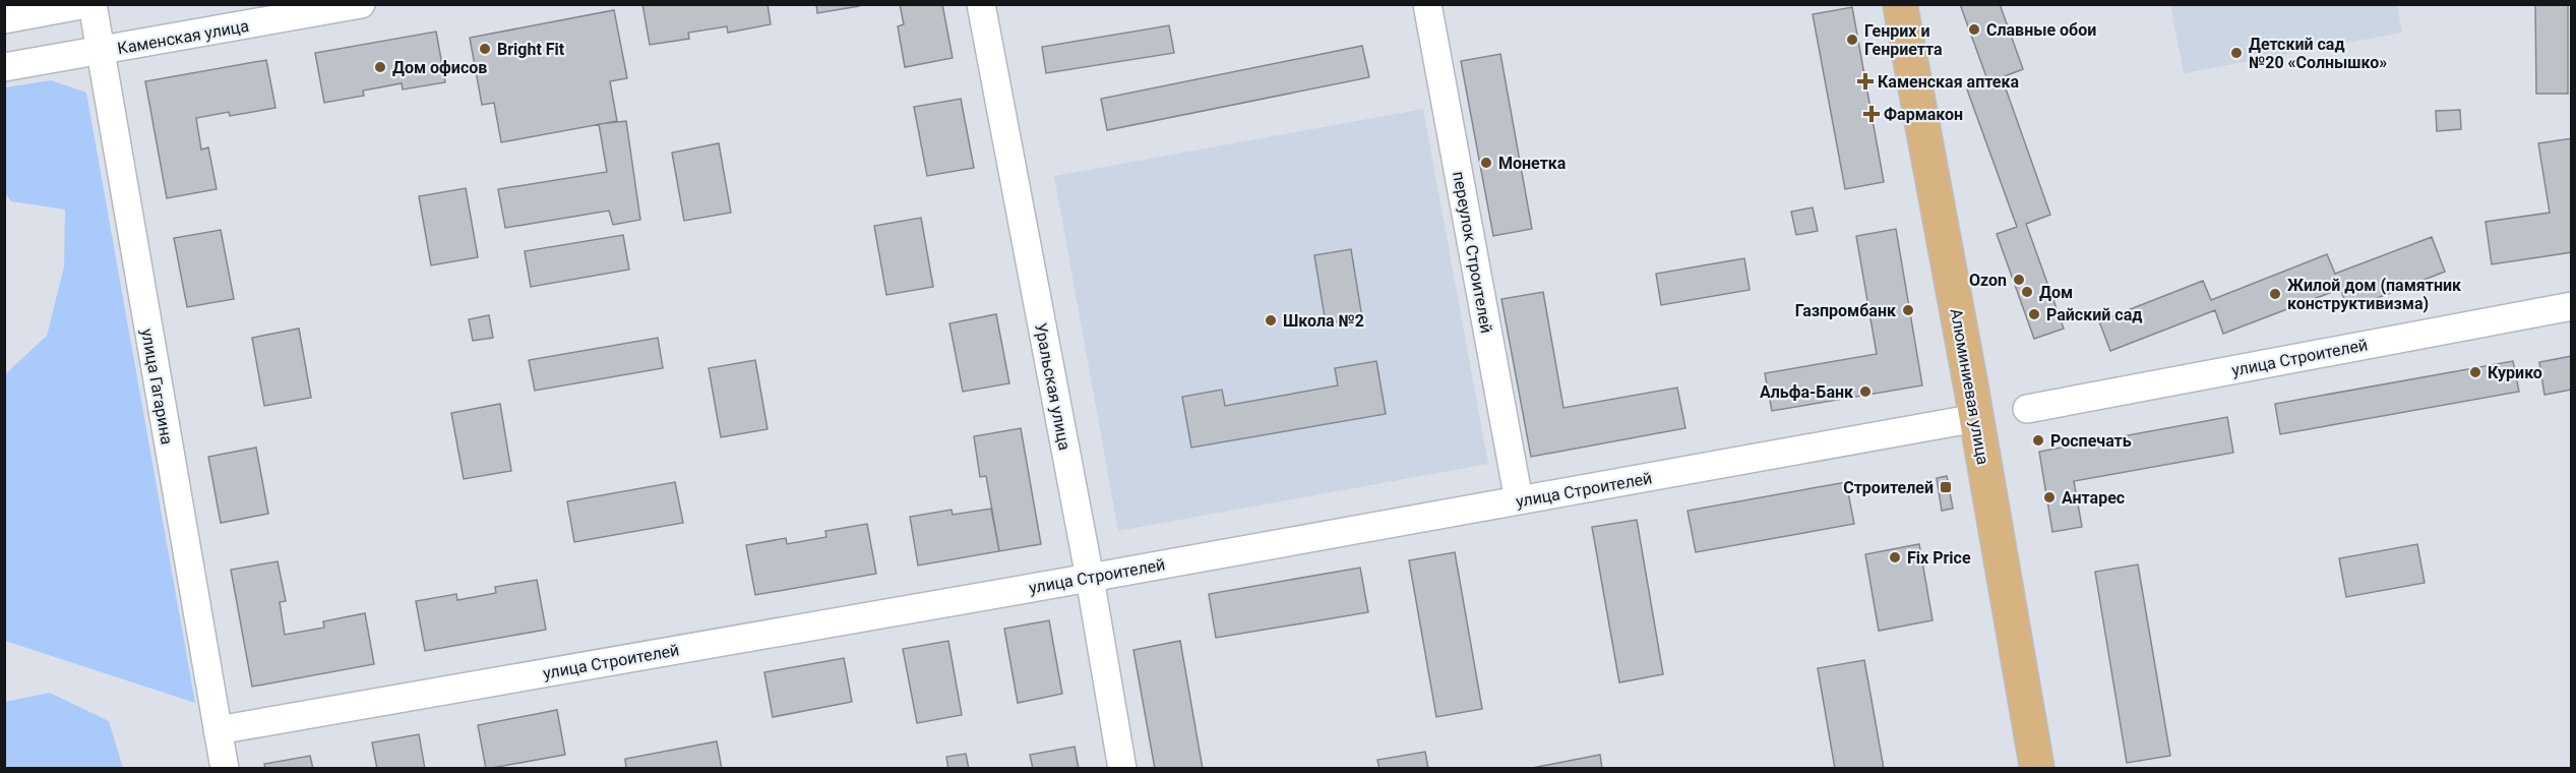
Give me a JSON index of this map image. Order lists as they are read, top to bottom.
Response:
{
  "streets": {
    "main road": ["Алюминиевая улица"],
    "street": [
      "Каменская улица",
      "переулок Строителей",
      "улица Строителей",
      "улица Гагарина",
      "Уральская улица"
    ]
  },
  "crossings": [
    ["Каменская улица", "улица Гагарина"],
    ["переулок Строителей", "улица Строителей"],
    ["улица Строителей", "улица Гагарина"],
    ["улица Строителей", "Уральская улица"],
    ["улица Строителей", "Алюминиевая улица"]
  ],
  "places": {
    "other": [
      "Славные обои",
      "Генрих и Генриетта",
      "Bright Fit",
      "Детский сад №20 «Солнышко»",
      "Дом офисов",
      "Монетка",
      "Ozon",
      "Дом",
      "Жилой дом (памятник конструктивизма)",
      "Газпромбанк",
      "Райский сад",
      "Школа №2",
      "Курико",
      "Альфа-Банк",
      "Роспечать",
      "Антарес",
      "Fix Price"
    ],
    "health": ["Каменская аптека", "Фармакон"],
    "transit": ["Строителей"]
  }
}
